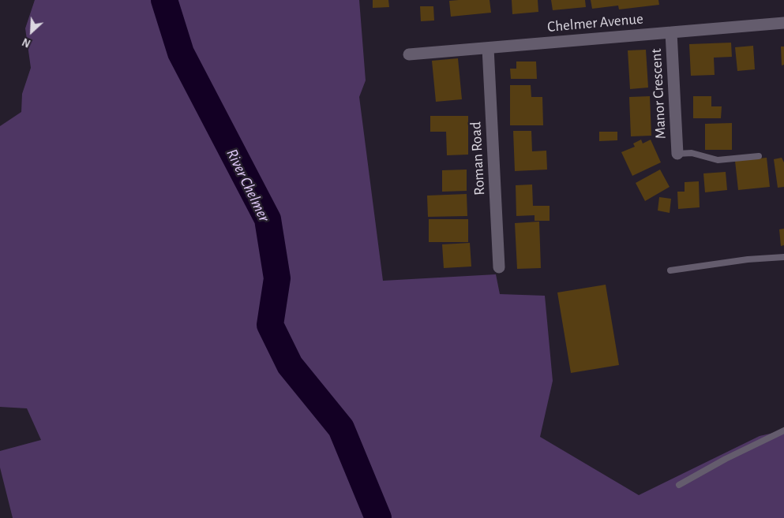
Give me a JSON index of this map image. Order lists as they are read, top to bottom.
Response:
{
  "streets": {
    "street": ["Chelmer Avenue", "Manor Crescent", "Roman Road"]
  },
  "crossings": [
    ["Chelmer Avenue", "Manor Crescent"],
    ["Chelmer Avenue", "Roman Road"]
  ],
  "water": ["River Chelmer"],
  "north": "bottom left"
}
